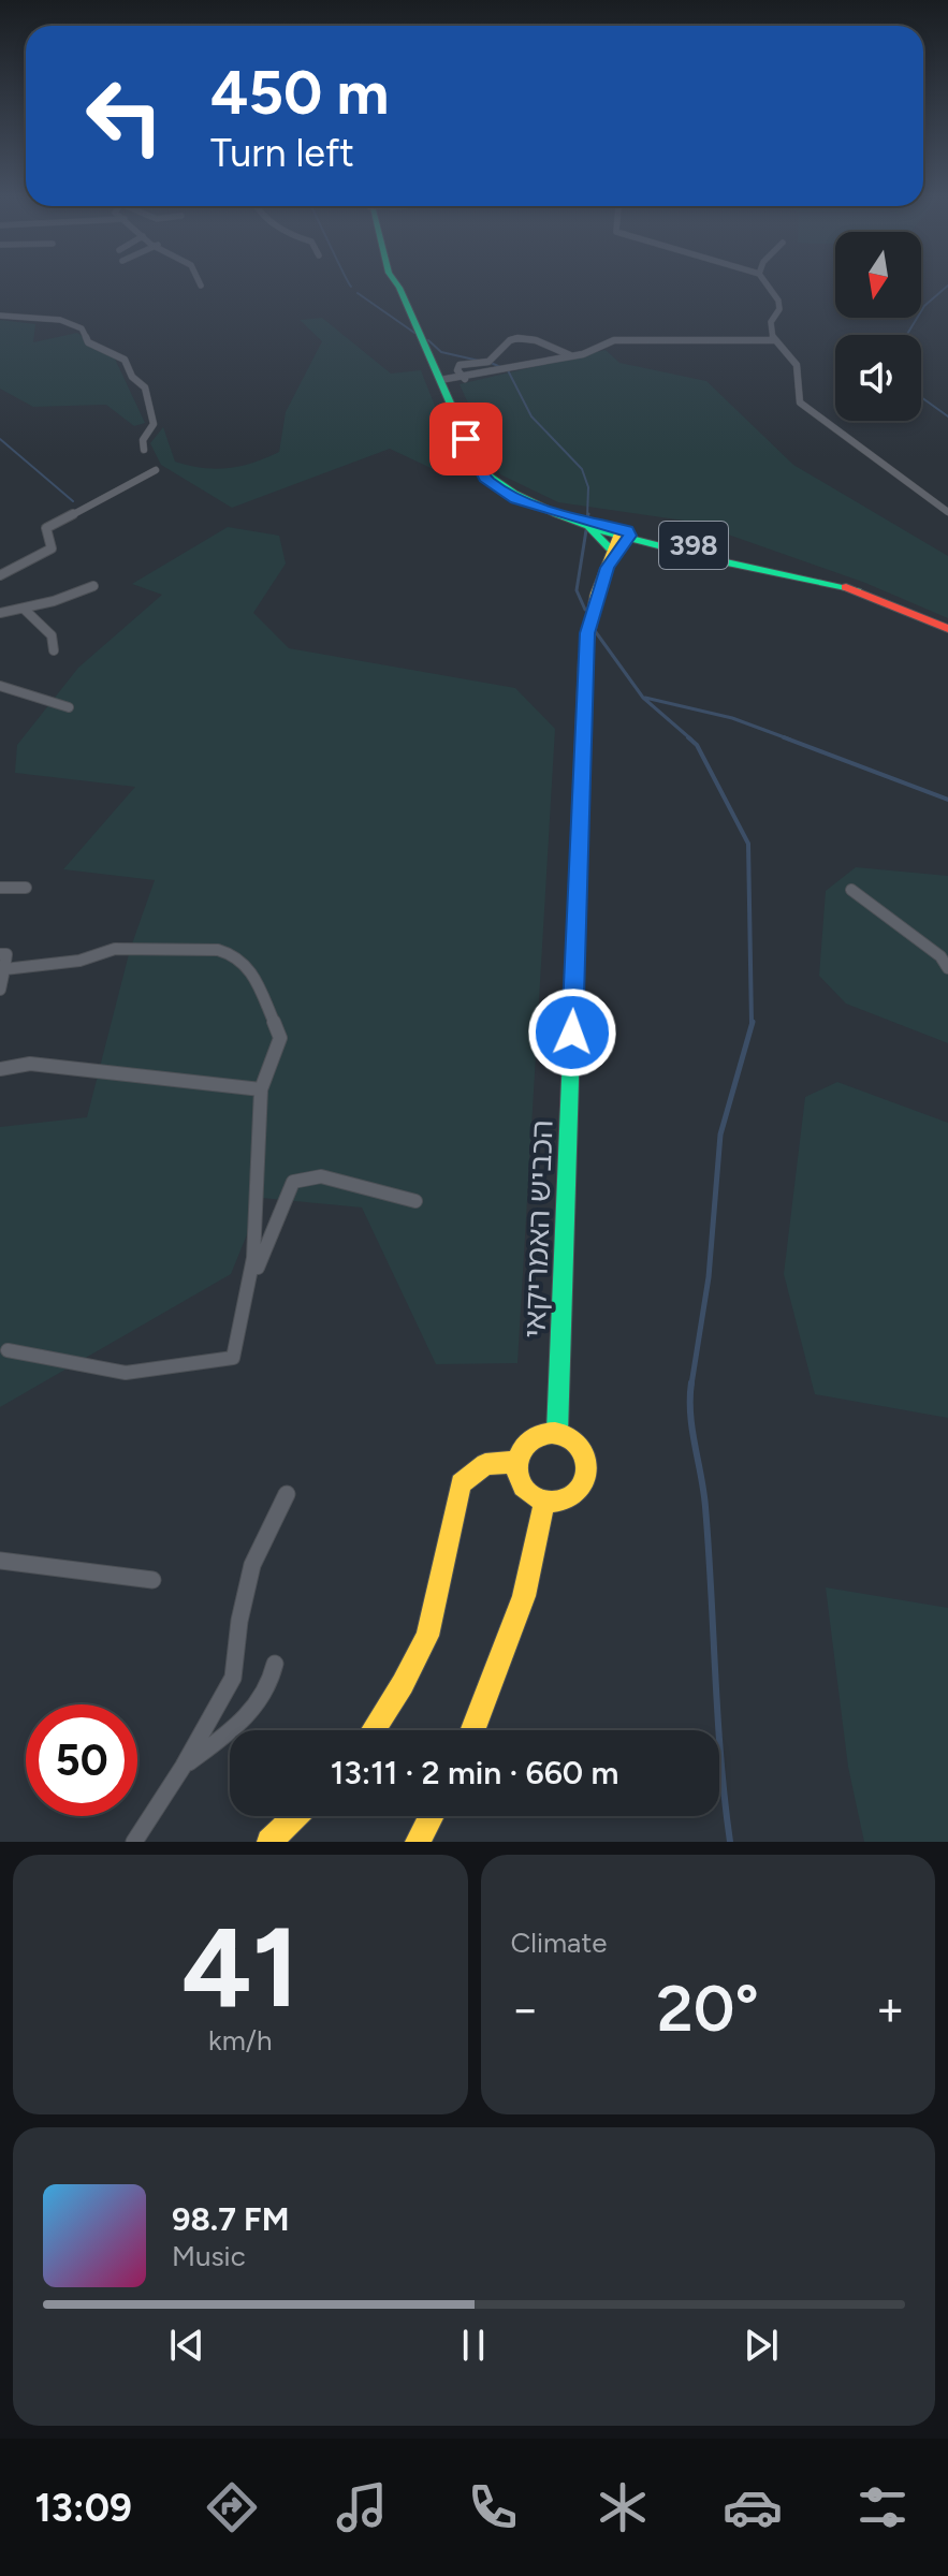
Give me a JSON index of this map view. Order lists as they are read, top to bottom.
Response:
{
  "streets": {
    "main road": ["398", "הכביש האמריקאי"]
  },
  "crossings": [
    ["398", "הכביש האמריקאי"]
  ],
  "north": "bottom",
  "page": {
    "turn": ["450 m", "Turn left"],
    "limit": "50",
    "trip": "13:11 · 2 min · 660 m",
    "tile": [
      ["41", "km/h"],
      "Climate"
    ],
    "heat": ["−", "20°", "+"],
    "song": ["98.7 FM", "Music"],
    "tabs": "13:09"
  }
}
